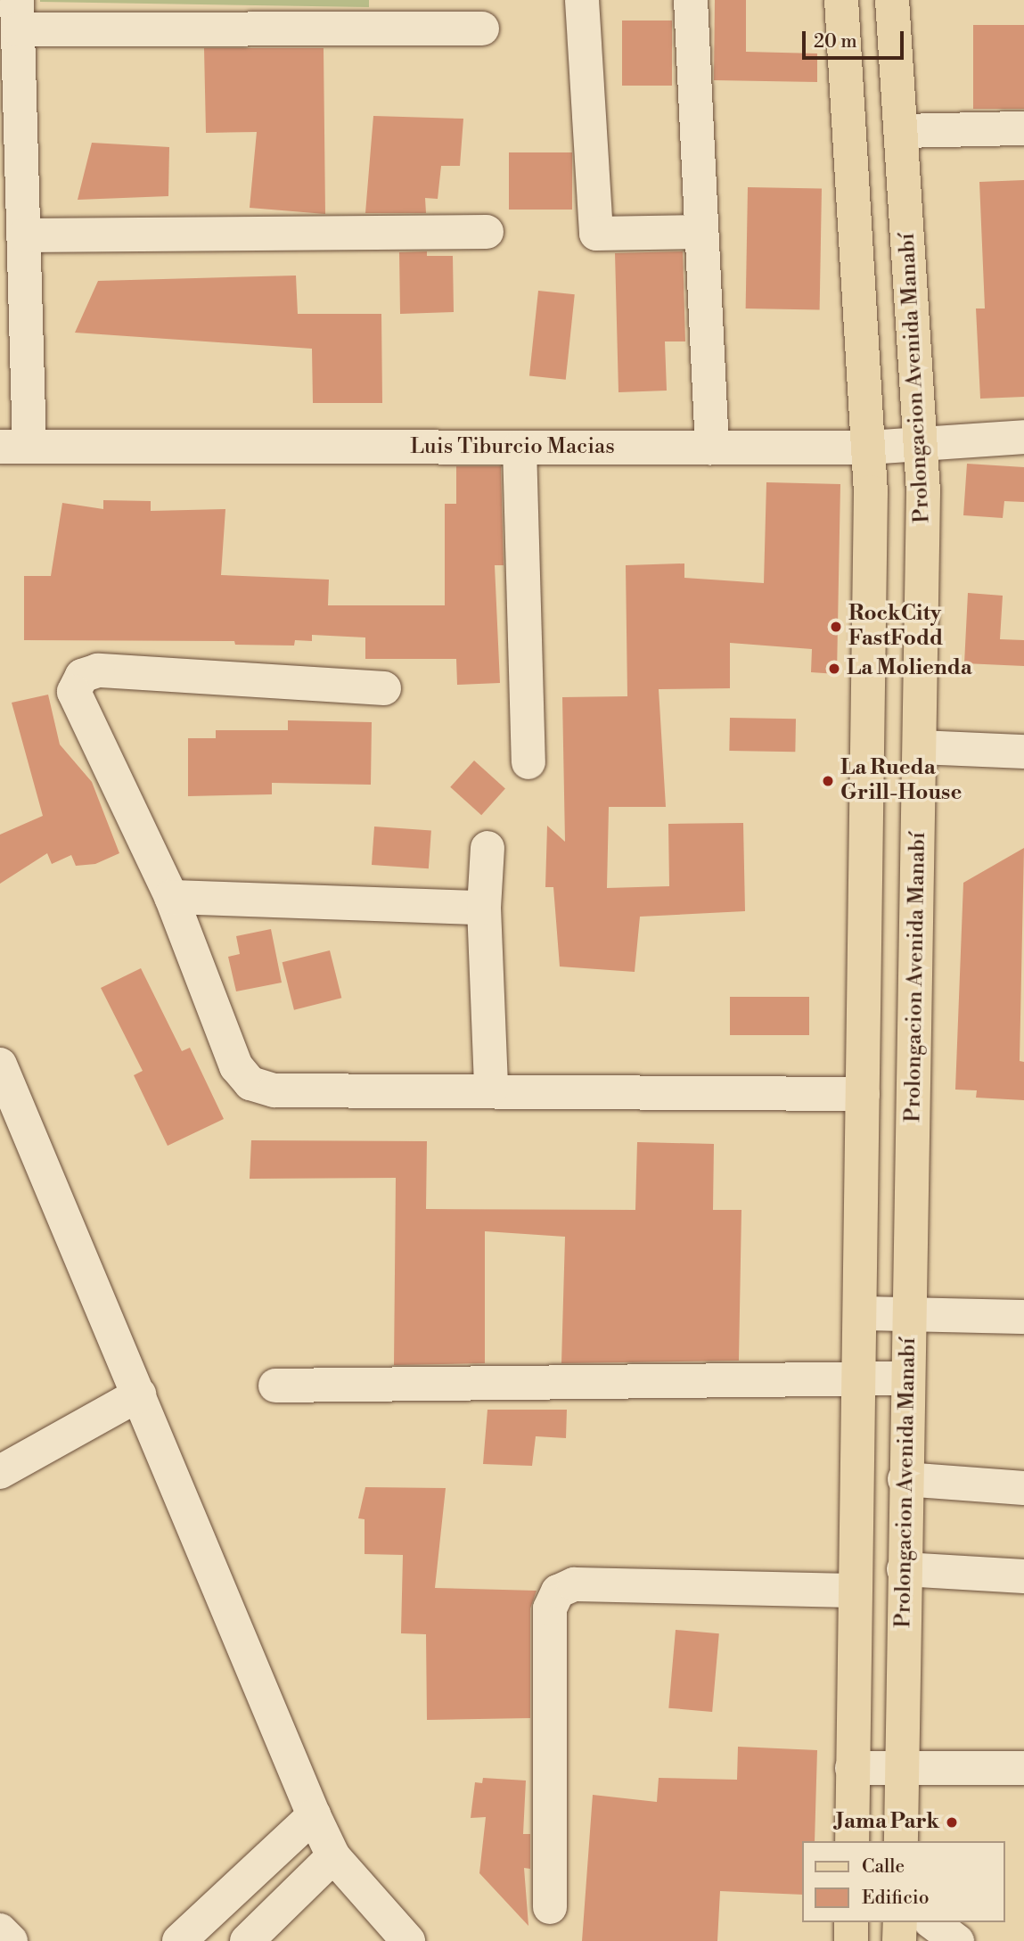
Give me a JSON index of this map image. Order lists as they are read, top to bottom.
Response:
{
  "streets": {
    "main road": ["Prolongacion Avenida Manabí"],
    "street": ["Luis Tiburcio Macias"]
  },
  "crossings": [
    ["Prolongacion Avenida Manabí", "Luis Tiburcio Macias"]
  ],
  "places": [
    "RockCity FastFodd",
    "La Molienda",
    "La Rueda Grill-House",
    "Jama Park"
  ],
  "legend": ["Calle", "Edificio"],
  "scale_bar": "20 m"
}
